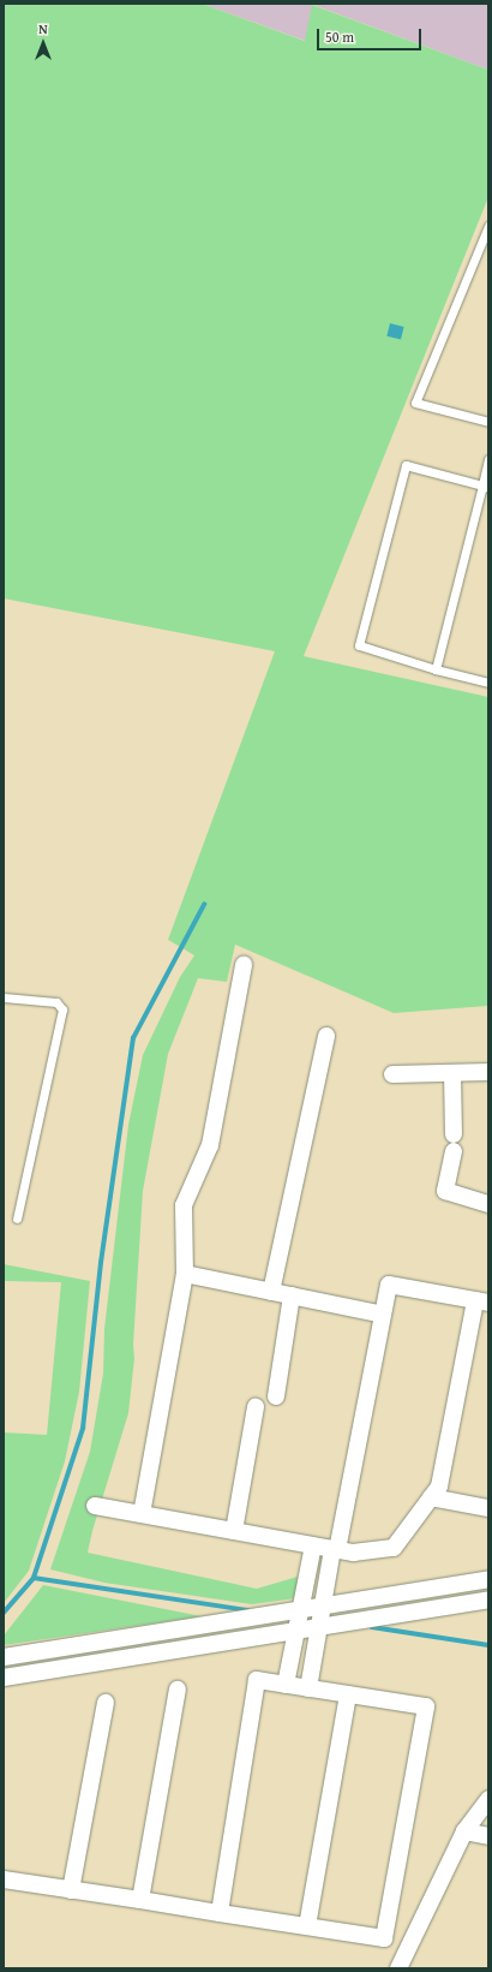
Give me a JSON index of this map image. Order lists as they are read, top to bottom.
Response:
{
  "scale_bar": "50 m",
  "north": "top"
}
